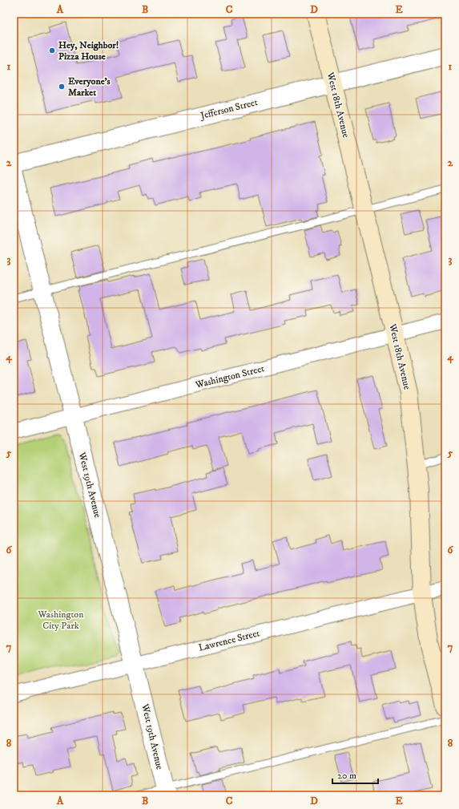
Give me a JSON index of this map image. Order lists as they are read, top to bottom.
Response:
{
  "streets": {
    "main road": ["West 18th Avenue"],
    "street": [
      "Jefferson Street",
      "Washington Street",
      "West 19th Avenue",
      "Lawrence Street"
    ]
  },
  "crossings": [
    ["West 18th Avenue", "Jefferson Street"],
    ["West 18th Avenue", "Washington Street"],
    ["West 18th Avenue", "Lawrence Street"],
    ["Washington Street", "West 19th Avenue"],
    ["West 19th Avenue", "Lawrence Street"]
  ],
  "parks": ["Washington City Park"],
  "places": ["Hey, Neighbor! Pizza House", "Everyone's Market"],
  "scale_bar": "20 m",
  "grid": {
    "columns": [
      "A",
      "B",
      "C",
      "D",
      "E"
    ],
    "rows": [
      "1",
      "2",
      "3",
      "4",
      "5",
      "6",
      "7",
      "8"
    ]
  }
}
